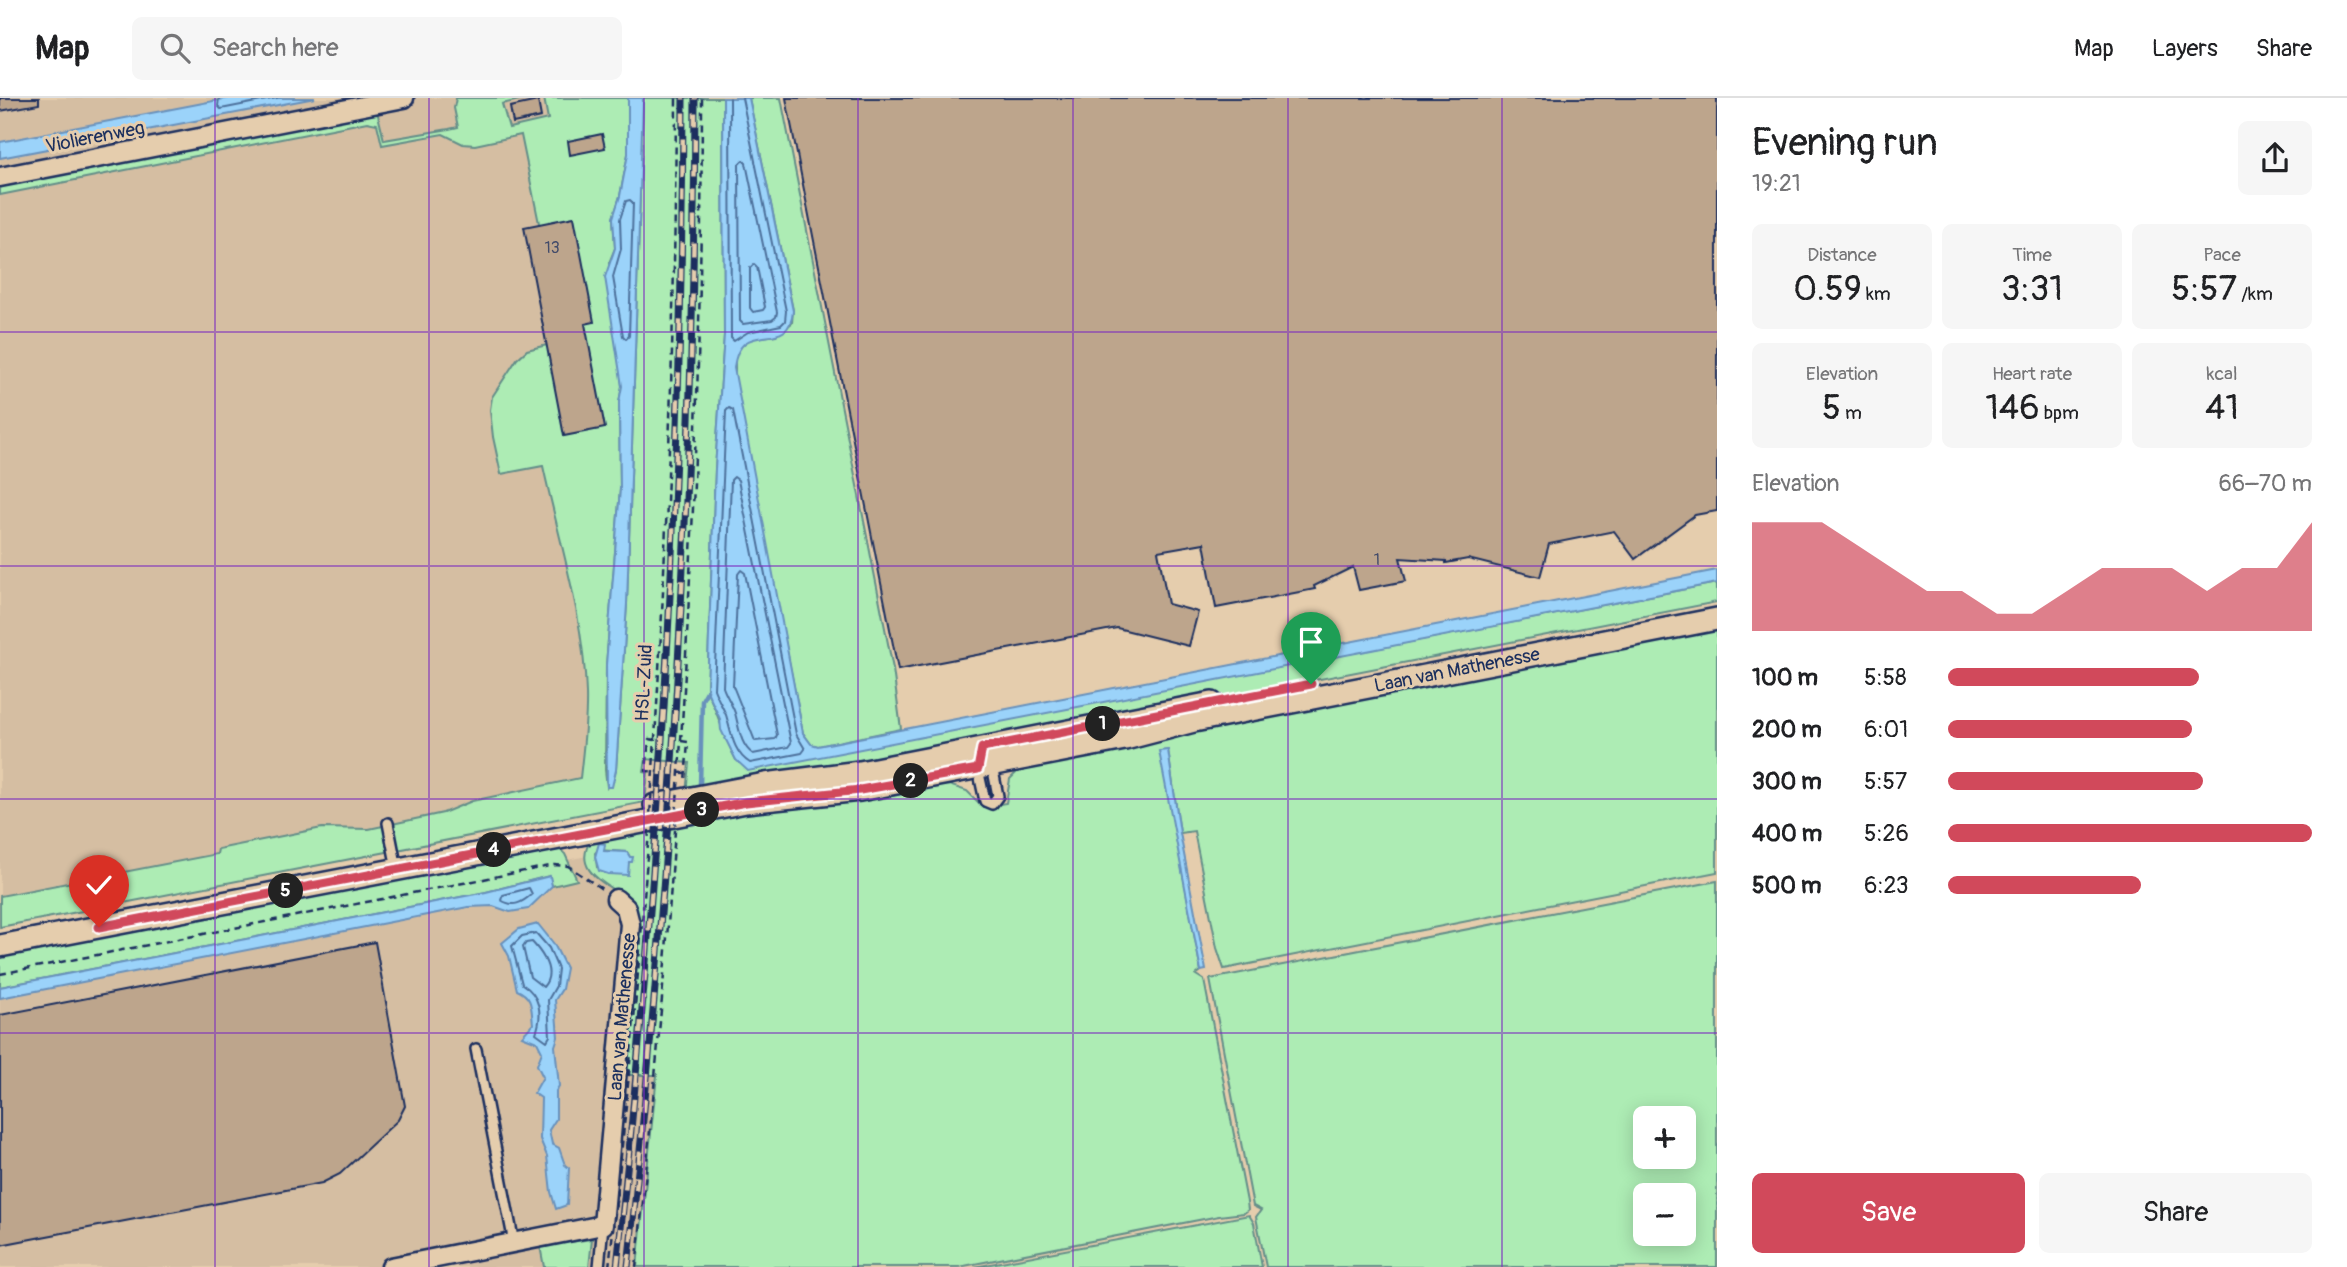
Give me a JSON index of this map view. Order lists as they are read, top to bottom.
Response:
{
  "streets": {
    "street": ["Violierenweg", "Laan van Mathenesse"],
    "path": ["HSL-Zuid"]
  },
  "house_numbers": ["13", "1"],
  "page": {
    "header": "Map",
    "search": "Search here",
    "nav": ["Map", "Layers", "Share"],
    "heading": ["Evening run", "19:21"],
    "stats": [
      ["Distance", "0.59 km"],
      ["Time", "3:31"],
      ["Pace", "5:57 /km"],
      ["Elevation", "5 m"],
      ["Heart rate", "146 bpm"],
      ["kcal", "41"]
    ],
    "chart": ["Elevation", "66–70 m"],
    "list": [
      {
        "name": "100 m",
        "note": "5:58"
      },
      {
        "name": "200 m",
        "note": "6:01"
      },
      {
        "name": "300 m",
        "note": "5:57"
      },
      {
        "name": "400 m",
        "note": "5:26"
      },
      {
        "name": "500 m",
        "note": "6:23"
      }
    ],
    "pins": [
      "1",
      "2",
      "3",
      "4",
      "5"
    ],
    "map_buttons": ["+", "−"],
    "buttons": ["Save", "Share"]
  }
}
